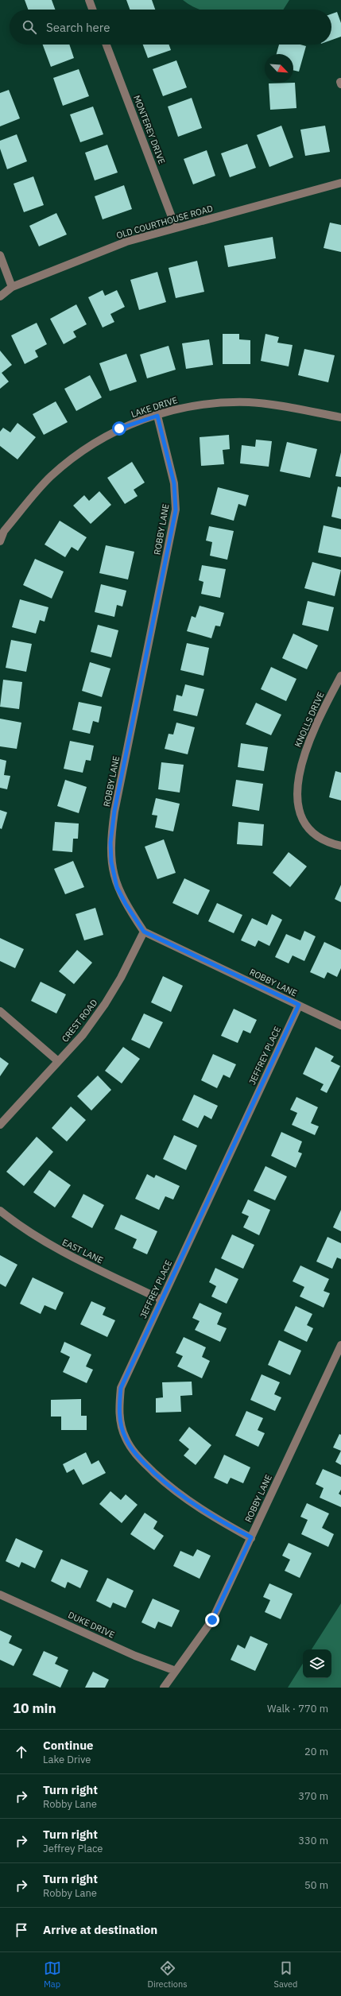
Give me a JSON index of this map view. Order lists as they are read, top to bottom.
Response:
{
  "streets": {
    "street": [
      "MONTEREY DRIVE",
      "OLD COURTHOUSE ROAD",
      "LAKE DRIVE",
      "ROBBY LANE",
      "KNOLLS DRIVE",
      "CREST ROAD",
      "JEFFREY PLACE",
      "EAST LANE",
      "DUKE DRIVE"
    ]
  },
  "crossings": [
    ["MONTEREY DRIVE", "OLD COURTHOUSE ROAD"],
    ["LAKE DRIVE", "ROBBY LANE"],
    ["ROBBY LANE", "CREST ROAD"],
    ["ROBBY LANE", "JEFFREY PLACE"],
    ["ROBBY LANE", "DUKE DRIVE"],
    ["JEFFREY PLACE", "EAST LANE"]
  ],
  "north": "bottom right",
  "page": {
    "search": "Search here",
    "heading": ["10 min", "Walk · 770 m"],
    "list": [
      ["Continue", "Lake Drive", "20 m"],
      ["Turn right", "Robby Lane", "370 m"],
      ["Turn right", "Jeffrey Place", "330 m"],
      ["Turn right", "Robby Lane", "50 m"],
      "Arrive at destination"
    ],
    "nav": ["Map", "Directions", "Saved"]
  }
}
